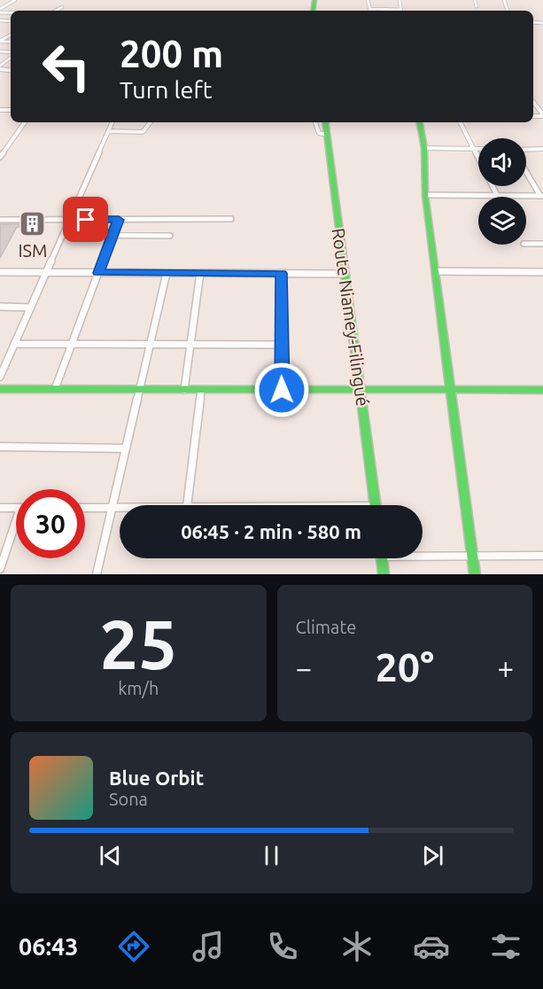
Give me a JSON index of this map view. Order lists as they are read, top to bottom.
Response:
{
  "streets": {
    "street": ["Route Niamey-Filingué"]
  },
  "places": {
    "building": ["ISM"]
  },
  "page": {
    "turn": ["200 m", "Turn left"],
    "limit": "30",
    "trip": "06:45 · 2 min · 580 m",
    "tile": [
      ["25", "km/h"],
      "Climate"
    ],
    "heat": ["−", "20°", "+"],
    "song": ["Blue Orbit", "Sona"],
    "tabs": "06:43"
  }
}
